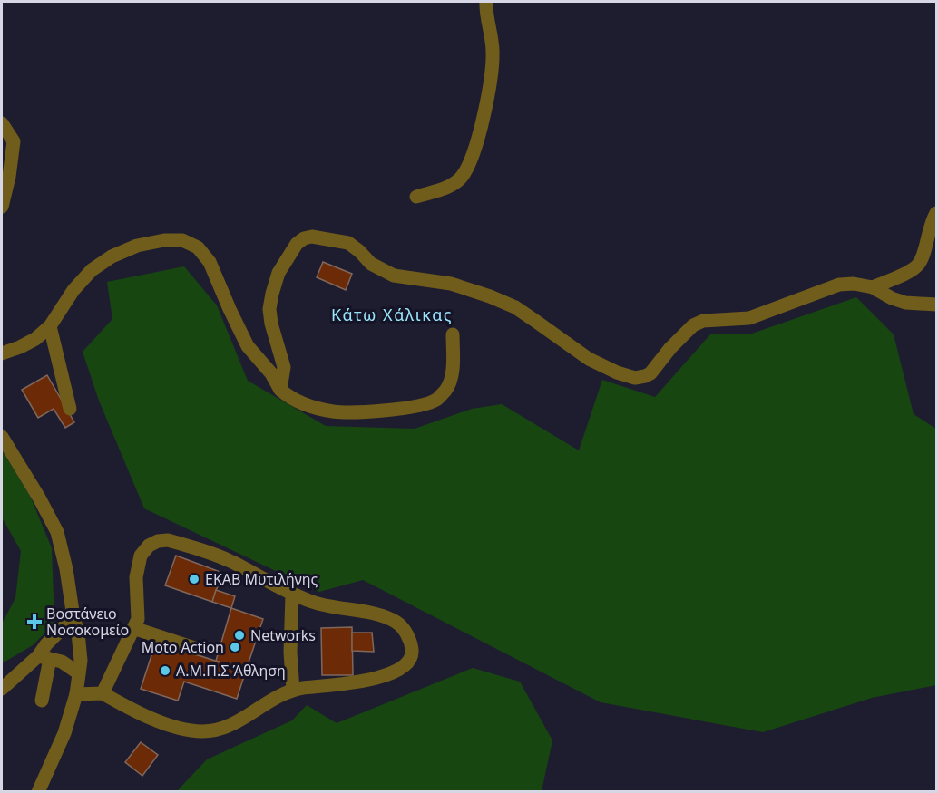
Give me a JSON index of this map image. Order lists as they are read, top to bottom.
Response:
{
  "districts": ["Κάτω Χάλικας"],
  "places": {
    "other": [
      "ΕΚΑΒ Μυτιλήνης",
      "Networks",
      "Moto Action",
      "Α.Μ.Π.Σ Άθληση"
    ],
    "health": ["Βοστάνειο Νοσοκομείο"]
  }
}
